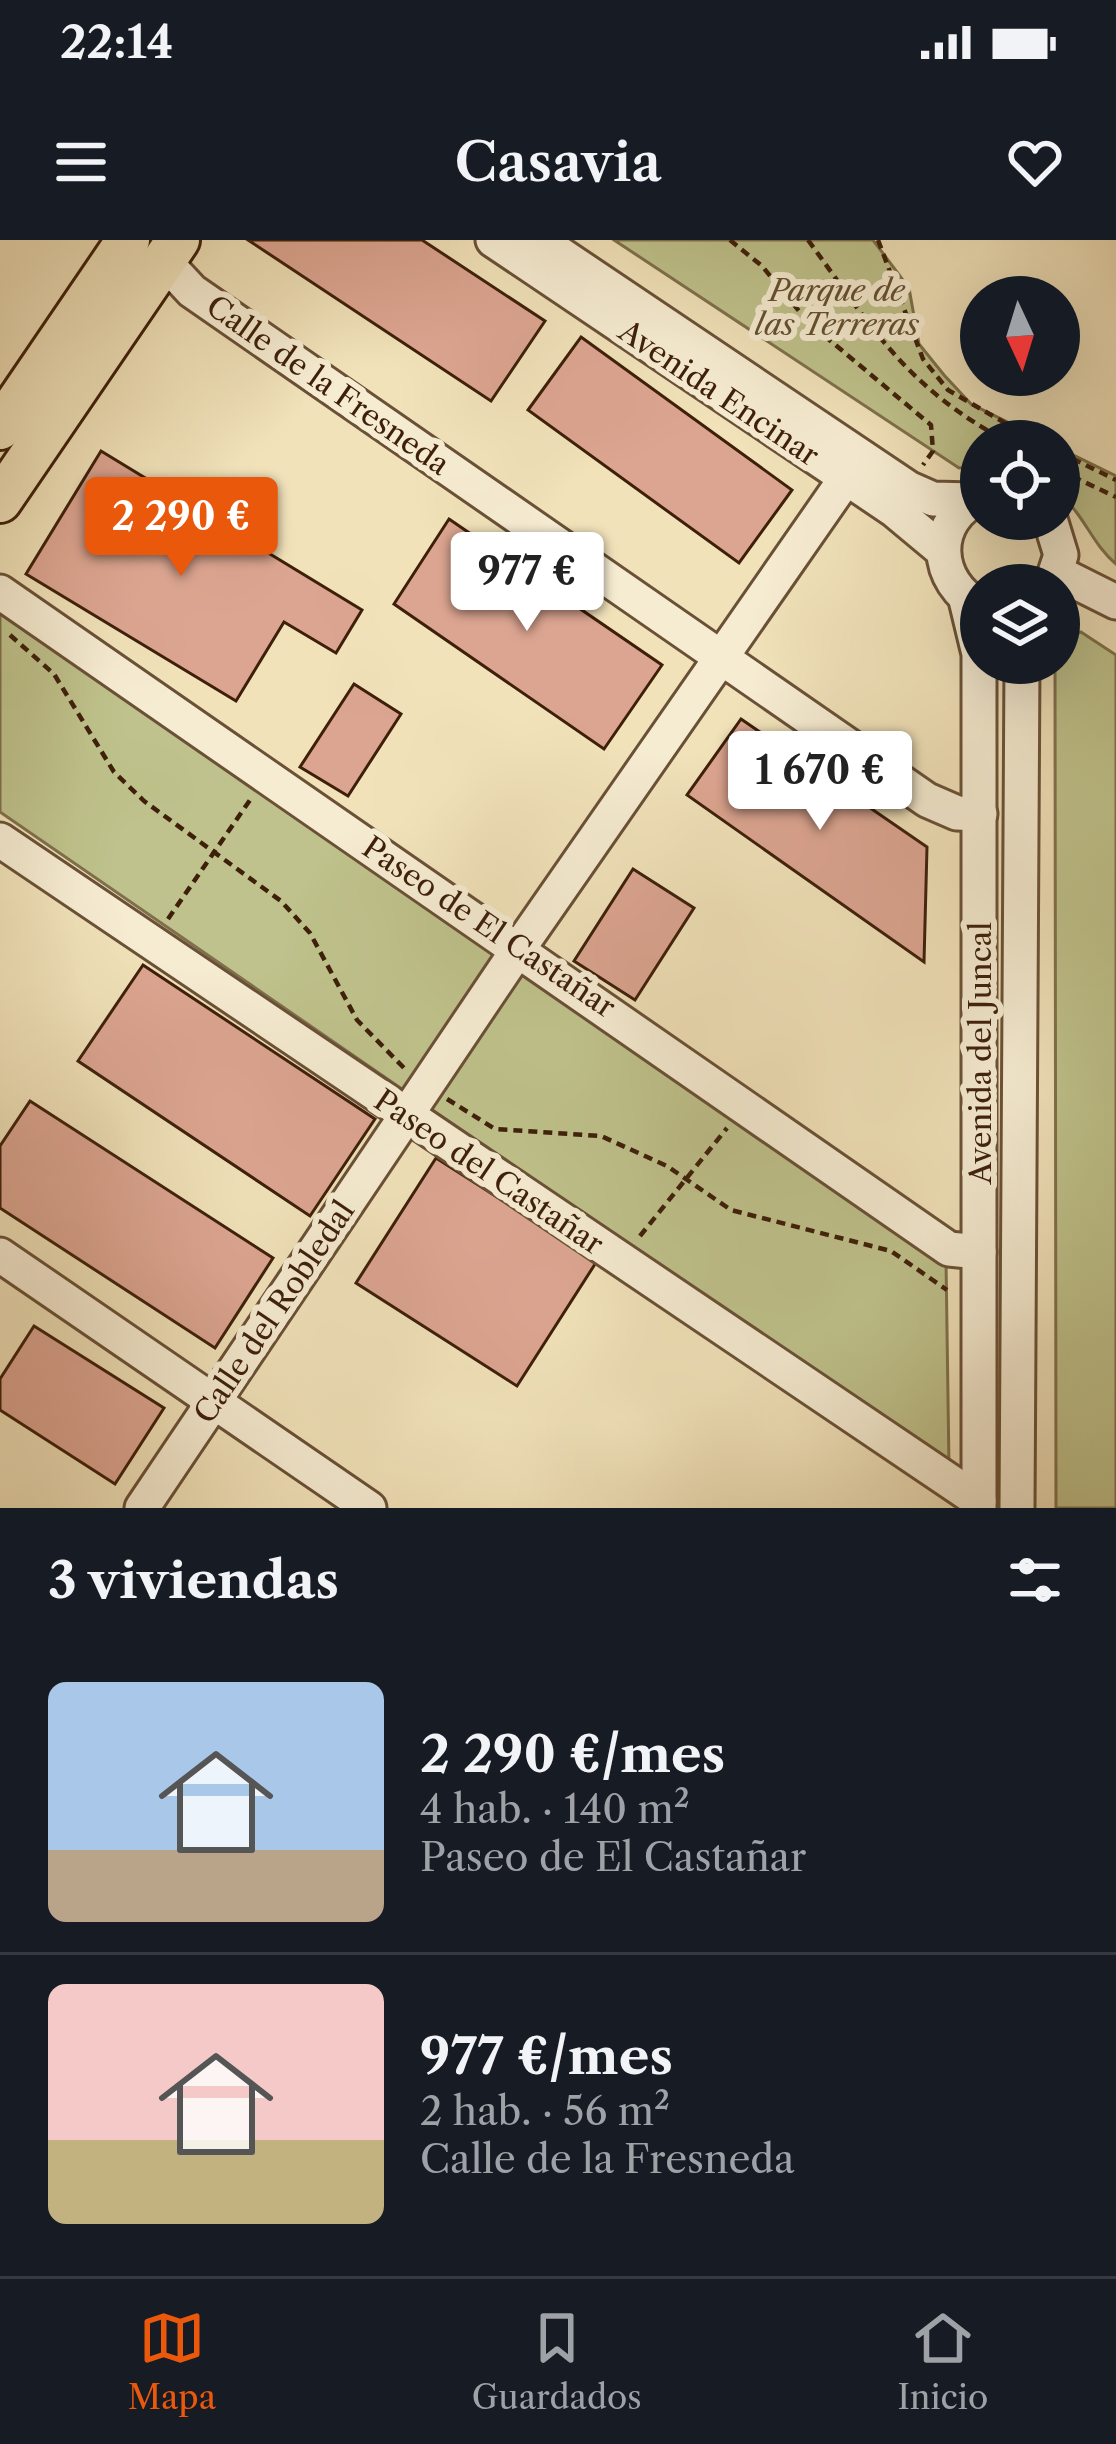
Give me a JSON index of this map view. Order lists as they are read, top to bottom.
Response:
{
  "streets": {
    "street": [
      "Calle de la Fresneda",
      "Avenida Encinar",
      "Paseo de El Castañar",
      "Avenida del Juncal",
      "Paseo del Castañar",
      "Calle del Robledal"
    ]
  },
  "crossings": [
    ["Calle de la Fresneda", "Avenida del Juncal"],
    ["Calle de la Fresneda", "Calle del Robledal"],
    ["Avenida Encinar", "Avenida del Juncal"],
    ["Avenida Encinar", "Calle del Robledal"],
    ["Paseo de El Castañar", "Avenida del Juncal"],
    ["Paseo de El Castañar", "Calle del Robledal"],
    ["Avenida del Juncal", "Paseo del Castañar"],
    ["Paseo del Castañar", "Calle del Robledal"]
  ],
  "parks": ["Parque de las Terreras"],
  "north": "bottom",
  "page": {
    "status": "22:14",
    "header": "Casavia",
    "price": ["2 290 €", "977 €", "1 670 €"],
    "heading": "3 viviendas",
    "list": [
      {
        "name": "2 290 €/mes",
        "note": "4 hab. · 140 m² · Paseo de El Castañar"
      },
      {
        "name": "977 €/mes",
        "note": "2 hab. · 56 m² · Calle de la Fresneda"
      }
    ],
    "tabs": ["Mapa", "Guardados", "Inicio"]
  }
}
